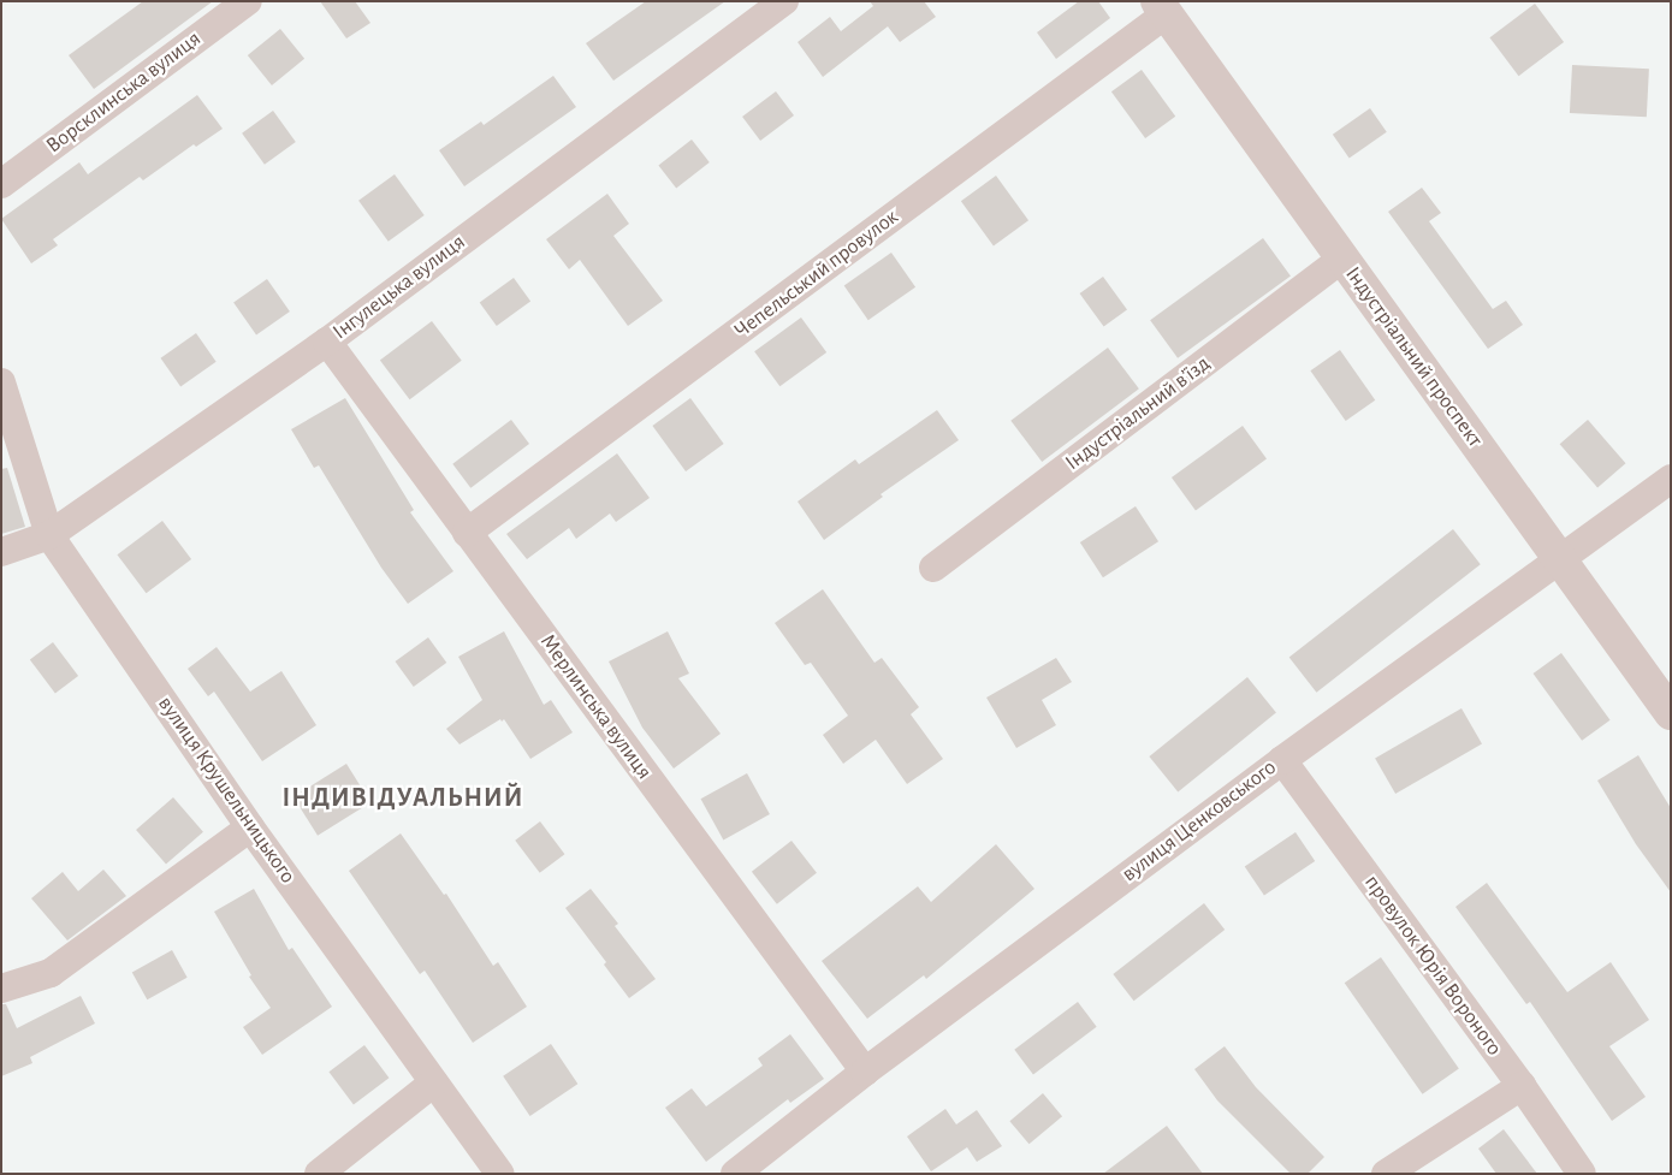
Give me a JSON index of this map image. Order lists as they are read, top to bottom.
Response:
{
  "streets": {
    "street": [
      "Ворсклинська вулиця",
      "Чепельський провулок",
      "Інгулецька вулиця",
      "Індустріальний проспект",
      "Індустріальний в’їзд",
      "Мерлинська вулиця",
      "вулиця Крушельницького",
      "вулиця Ценковського",
      "провулок Юрія Вороного"
    ]
  },
  "crossings": [
    ["Чепельський провулок", "Індустріальний проспект"],
    ["Чепельський провулок", "Мерлинська вулиця"],
    ["Інгулецька вулиця", "Мерлинська вулиця"],
    ["Інгулецька вулиця", "вулиця Крушельницького"],
    ["Індустріальний проспект", "Індустріальний в’їзд"],
    ["Індустріальний проспект", "вулиця Ценковського"],
    ["Мерлинська вулиця", "вулиця Ценковського"],
    ["вулиця Ценковського", "провулок Юрія Вороного"]
  ],
  "districts": ["ІНДИВІДУАЛЬНИЙ"]
}
